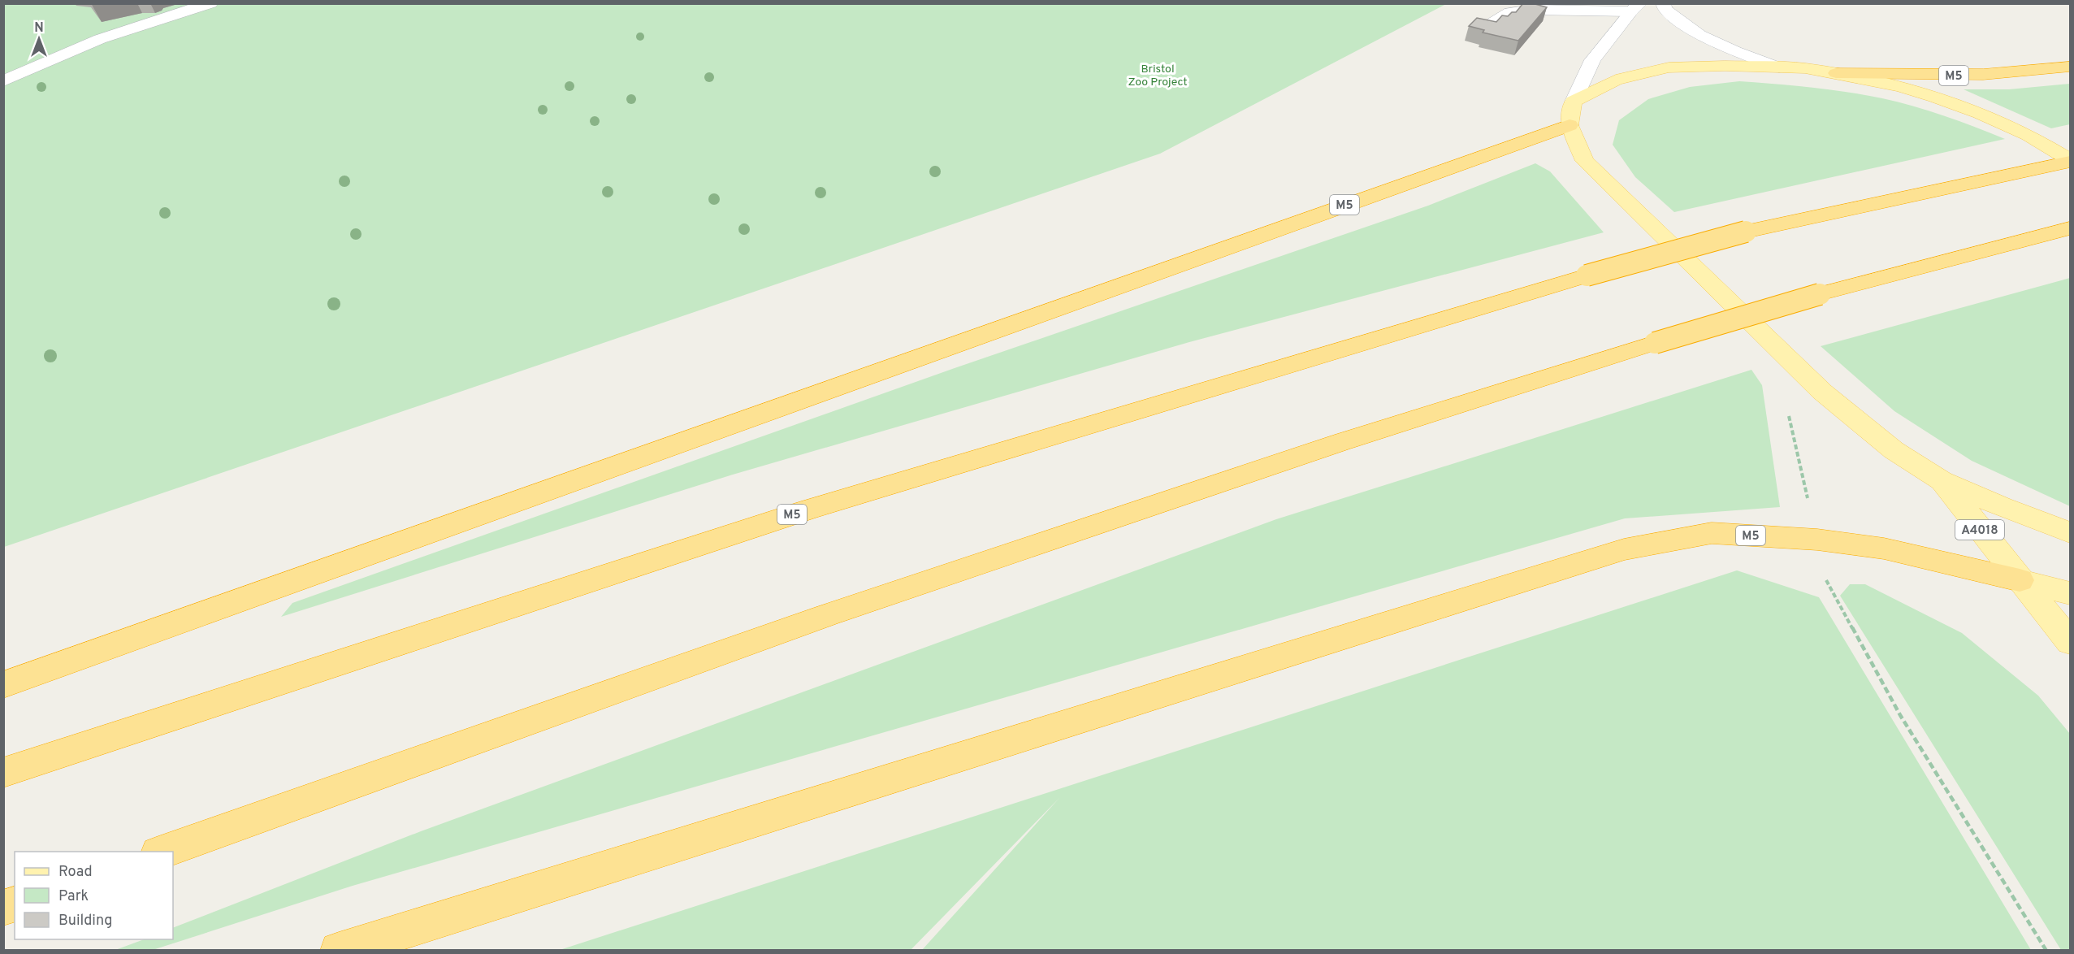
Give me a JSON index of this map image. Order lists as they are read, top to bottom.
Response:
{
  "streets": {
    "highway": ["M5"],
    "main road": ["A4018"]
  },
  "crossings": [
    ["M5", "A4018"]
  ],
  "parks": ["Bristol Zoo Project"],
  "legend": ["Road", "Park", "Building"],
  "north": "top"
}
